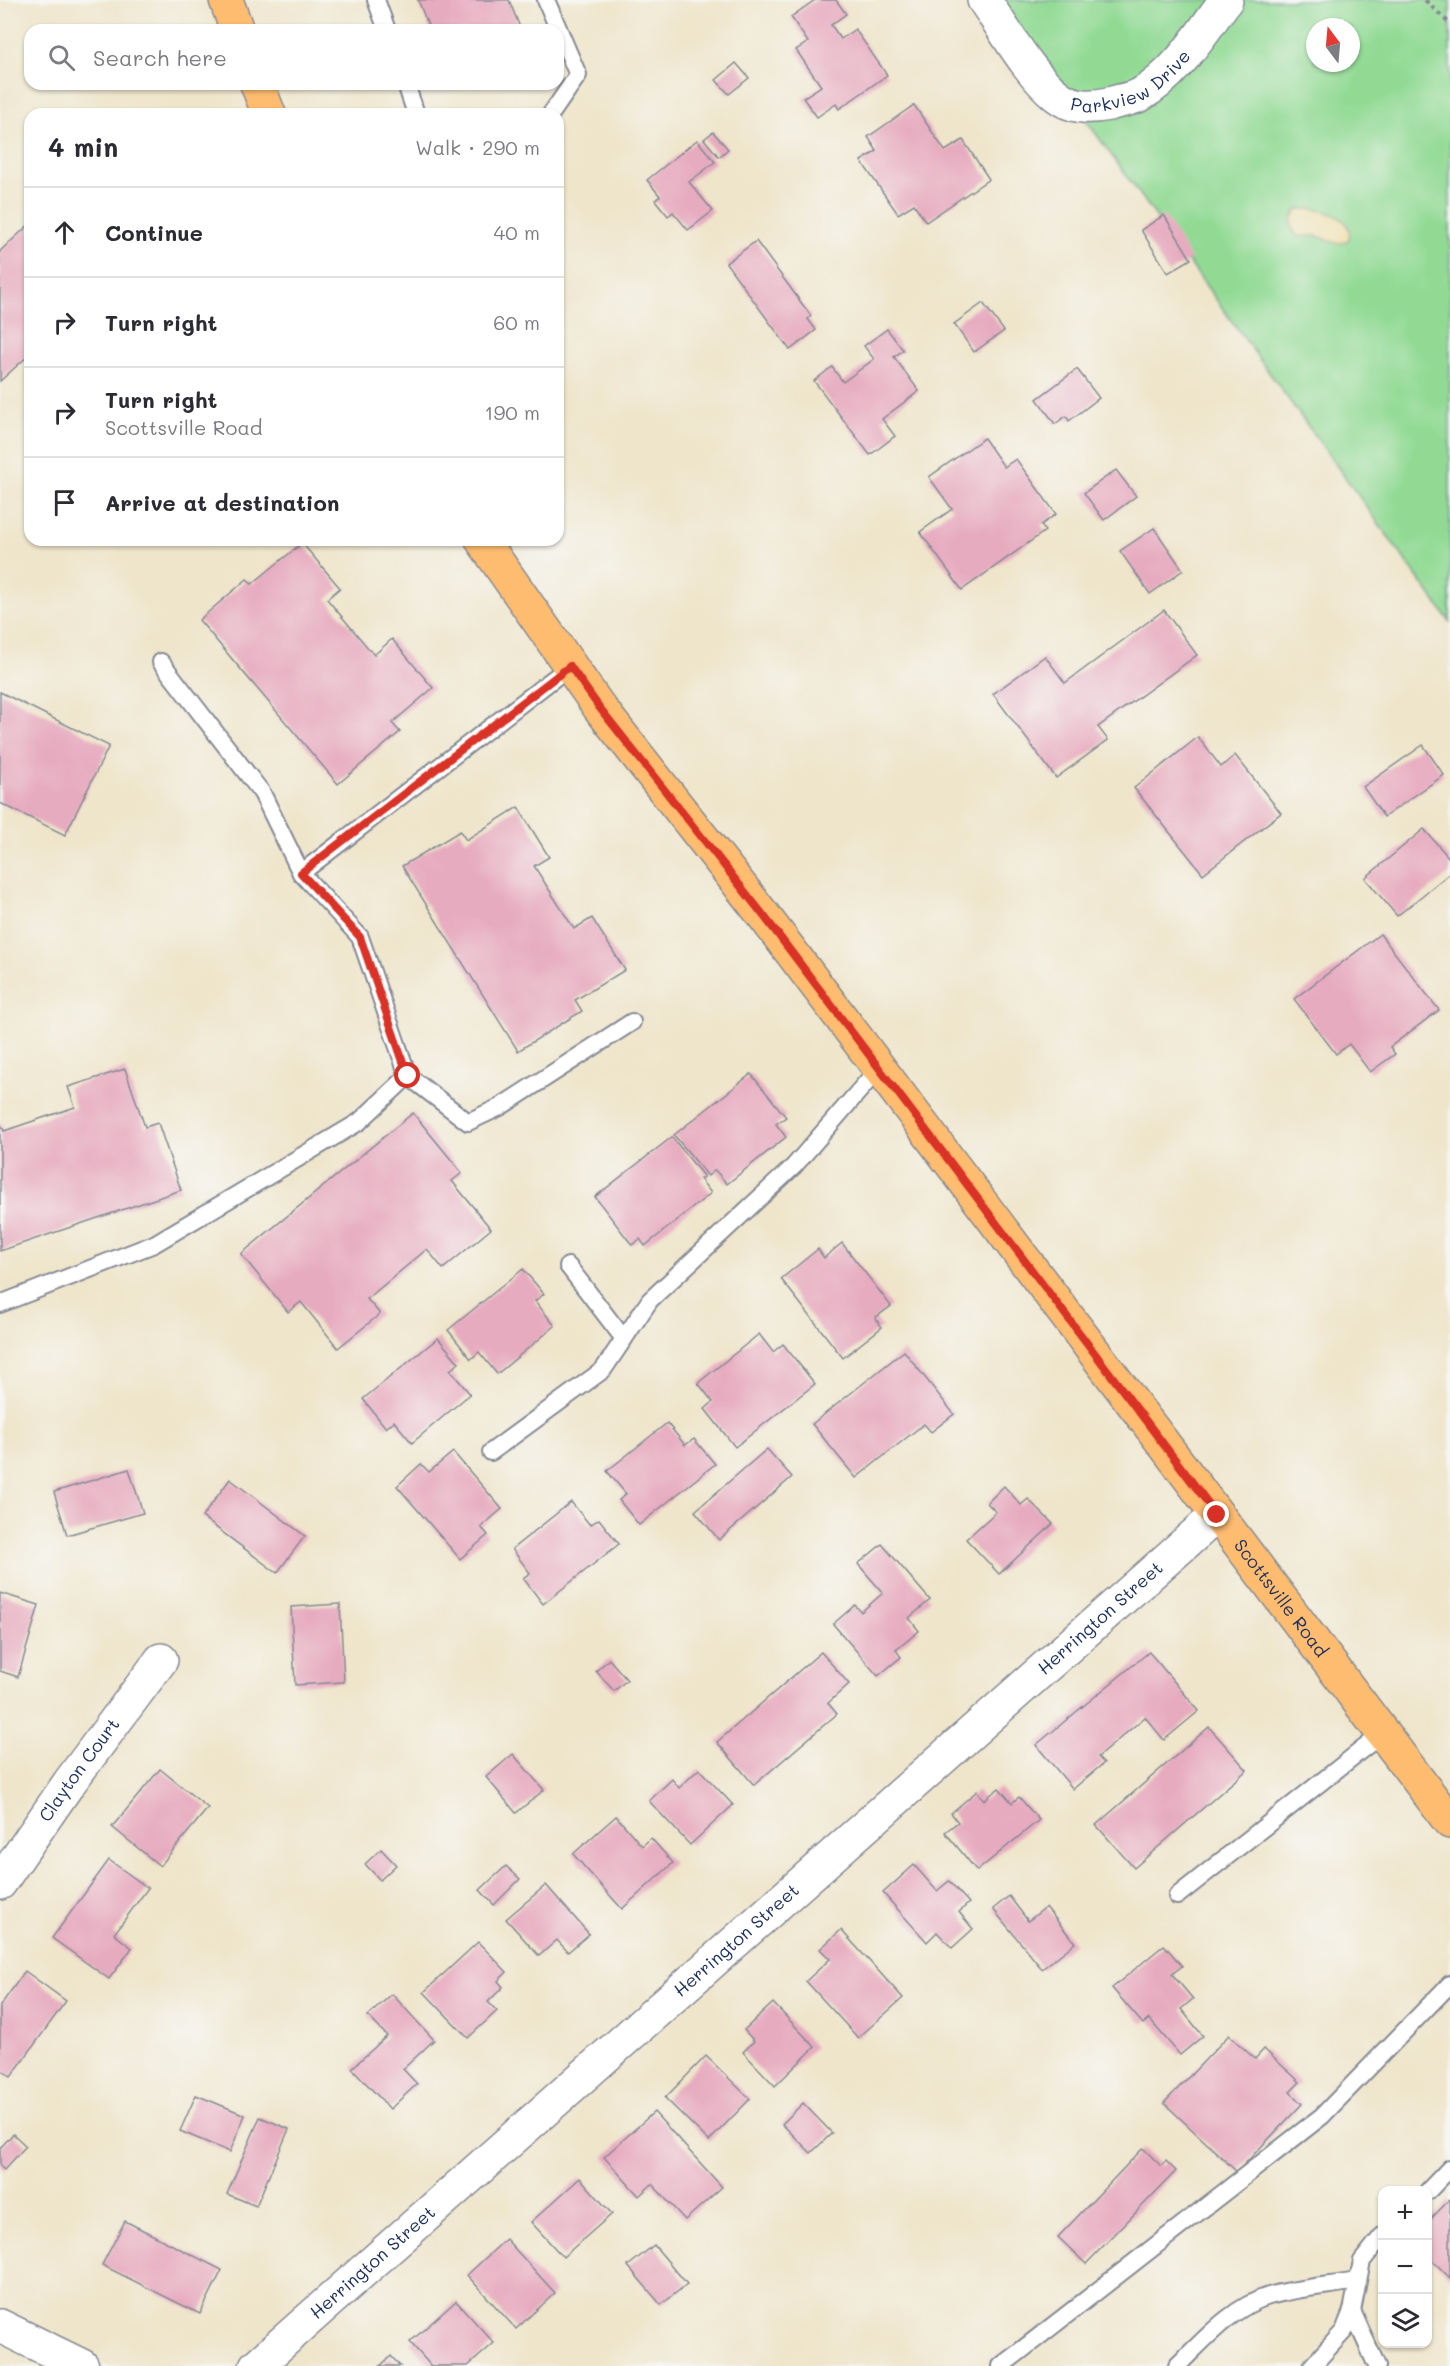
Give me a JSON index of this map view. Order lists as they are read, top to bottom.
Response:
{
  "streets": {
    "main road": ["Scottsville Road"],
    "street": ["Parkview Drive", "Herrington Street", "Clayton Court"]
  },
  "crossings": [
    ["Scottsville Road", "Herrington Street"]
  ],
  "north": "top",
  "page": {
    "search": "Search here",
    "heading": ["4 min", "Walk · 290 m"],
    "list": [
      ["Continue", "40 m"],
      ["Turn right", "60 m"],
      ["Turn right", "Scottsville Road", "190 m"],
      "Arrive at destination"
    ],
    "map_buttons": ["+", "−"]
  }
}
